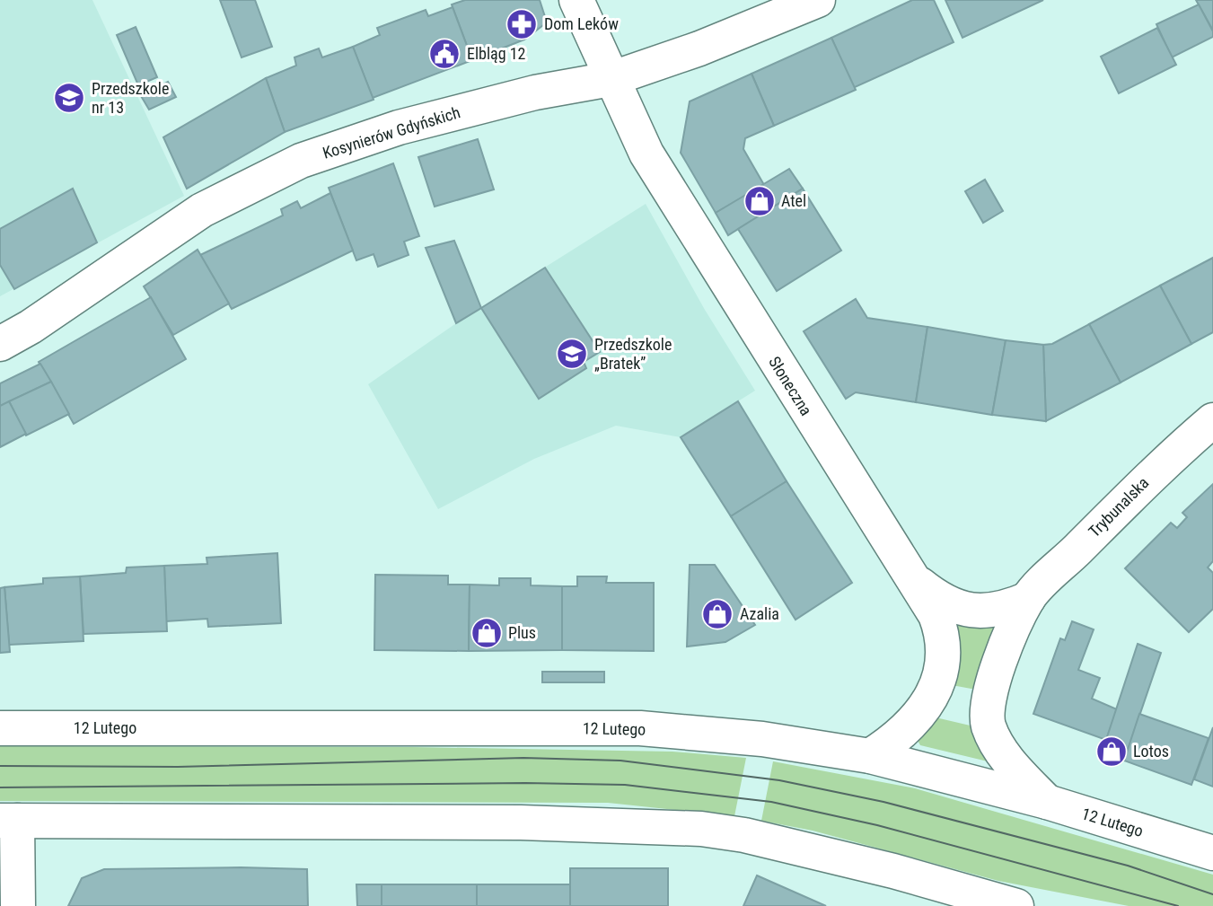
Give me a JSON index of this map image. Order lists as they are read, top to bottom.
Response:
{
  "streets": {
    "street": [
      "Kosynierów Gdyńskich",
      "Słoneczna",
      "Trybunalska",
      "12 Lutego"
    ]
  },
  "crossings": [
    ["Kosynierów Gdyńskich", "Słoneczna"],
    ["Słoneczna", "12 Lutego"]
  ],
  "places": {
    "pharmacy": ["Dom Leków"],
    "public building": ["Elbląg 12"],
    "school or university": ["Przedszkole nr 13", "Przedszkole „Bratek”"],
    "shop": [
      "Atel",
      "Azalia",
      "Plus",
      "Lotos"
    ]
  }
}
